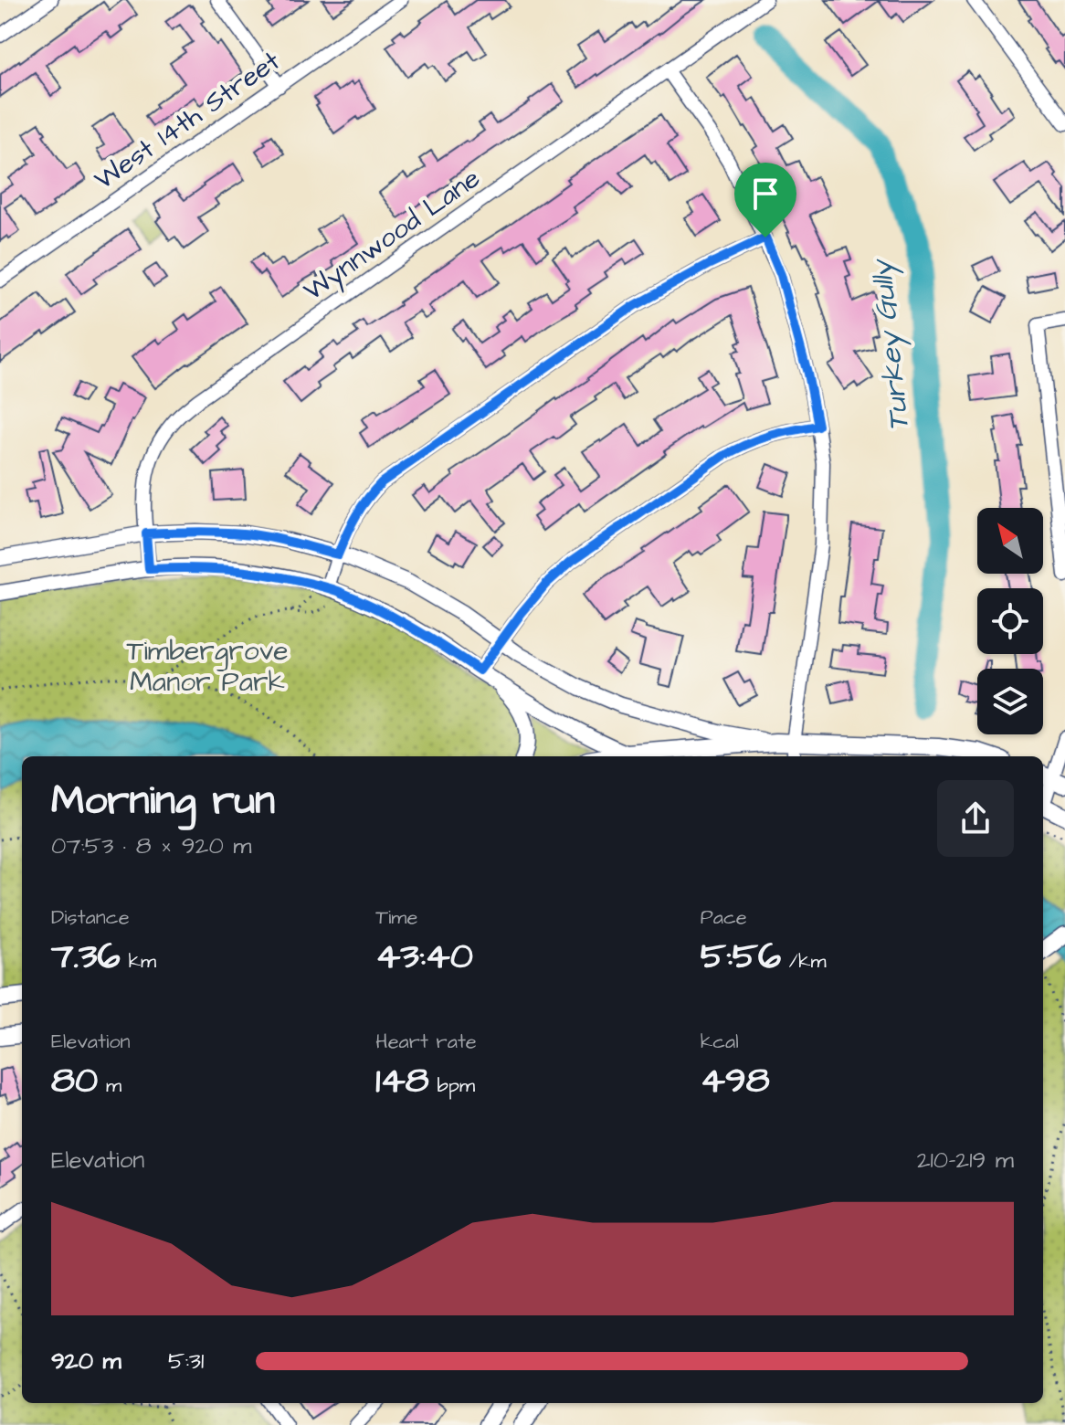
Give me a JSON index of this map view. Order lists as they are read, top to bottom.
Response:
{
  "streets": {
    "street": ["West 14th Street", "Wynnwood Lane"]
  },
  "water": ["Turkey Gully"],
  "parks": ["Timbergrove Manor Park"],
  "north": "top left",
  "page": {
    "heading": ["Morning run", "07:53 · 8 × 920 m"],
    "stats": [
      ["Distance", "7.36 km"],
      ["Time", "43:40"],
      ["Pace", "5:56 /km"],
      ["Elevation", "80 m"],
      ["Heart rate", "148 bpm"],
      ["kcal", "498"]
    ],
    "chart": ["Elevation", "210–219 m"],
    "list": [
      {
        "name": "920 m",
        "note": "5:31"
      }
    ]
  }
}
